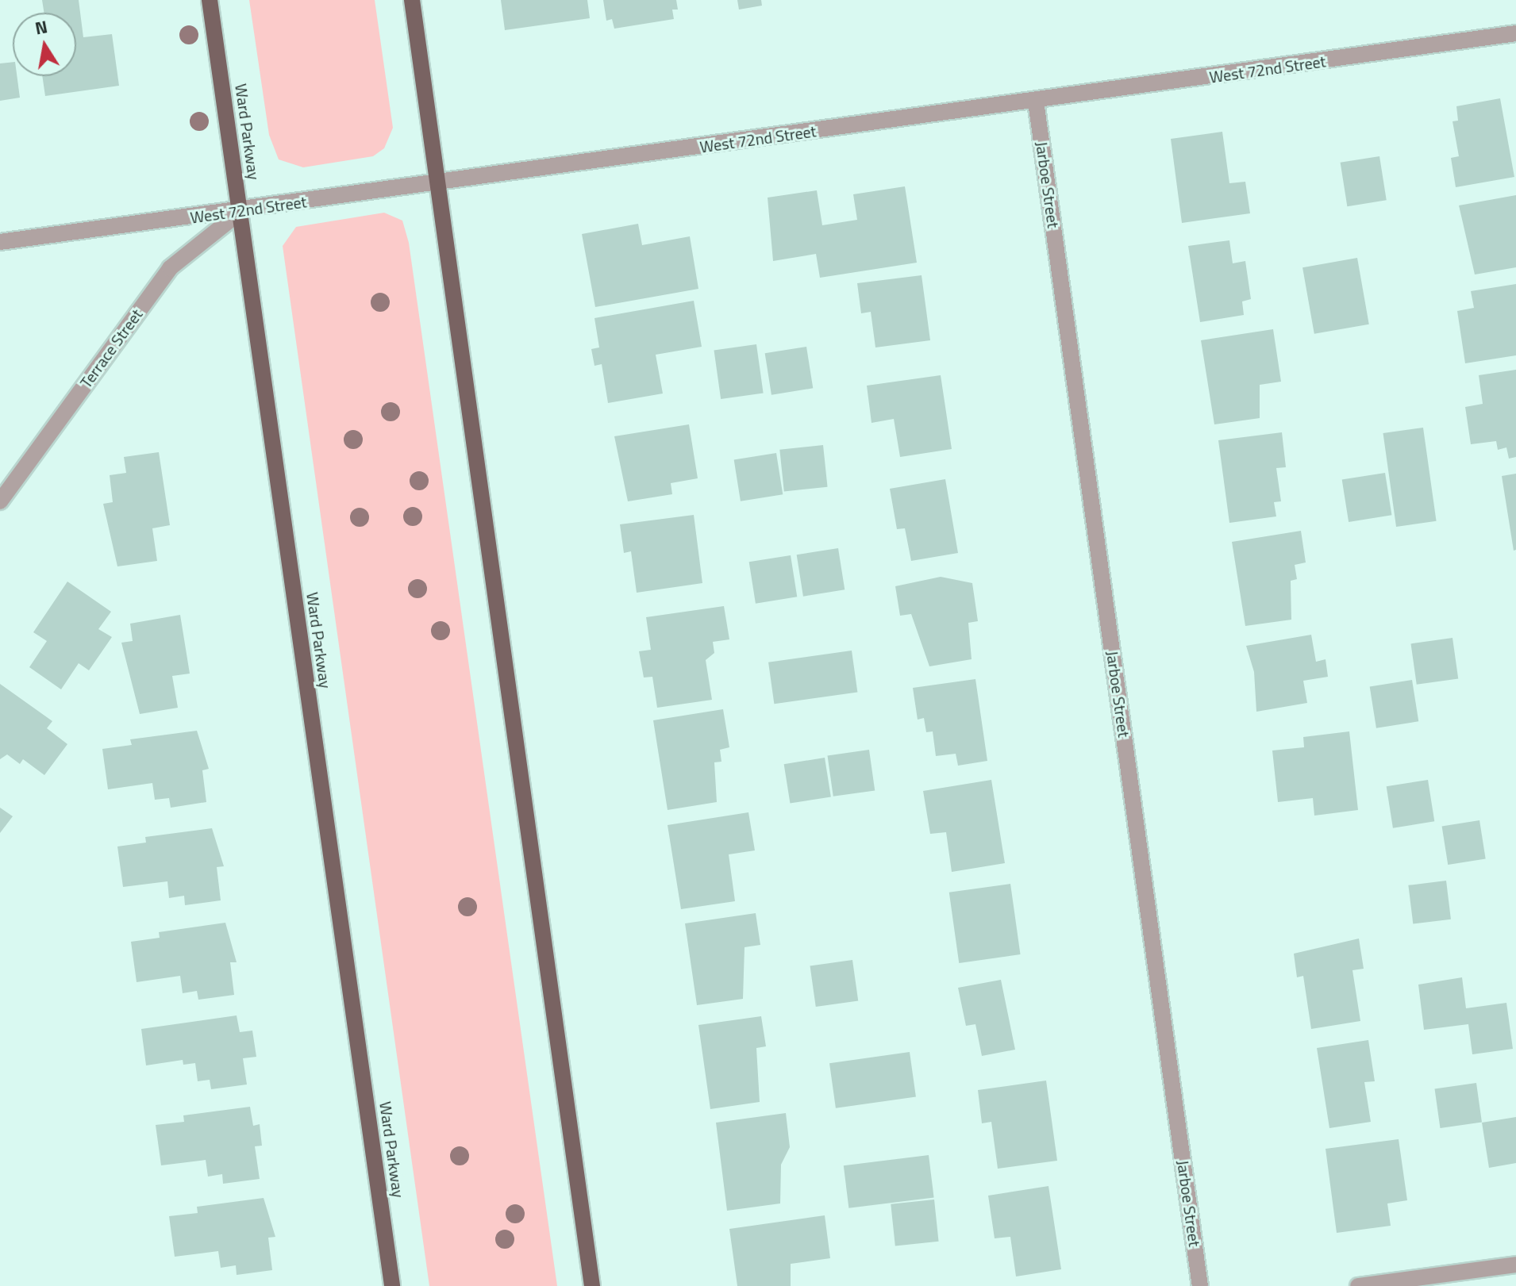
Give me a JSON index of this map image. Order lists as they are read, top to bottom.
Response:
{
  "streets": {
    "main road": ["Ward Parkway"],
    "street": ["West 72nd Street", "Jarboe Street", "Terrace Street"]
  },
  "crossings": [
    ["West 72nd Street", "Ward Parkway"],
    ["West 72nd Street", "Jarboe Street"],
    ["West 72nd Street", "Terrace Street"],
    ["Ward Parkway", "Terrace Street"]
  ],
  "north": "top"
}
